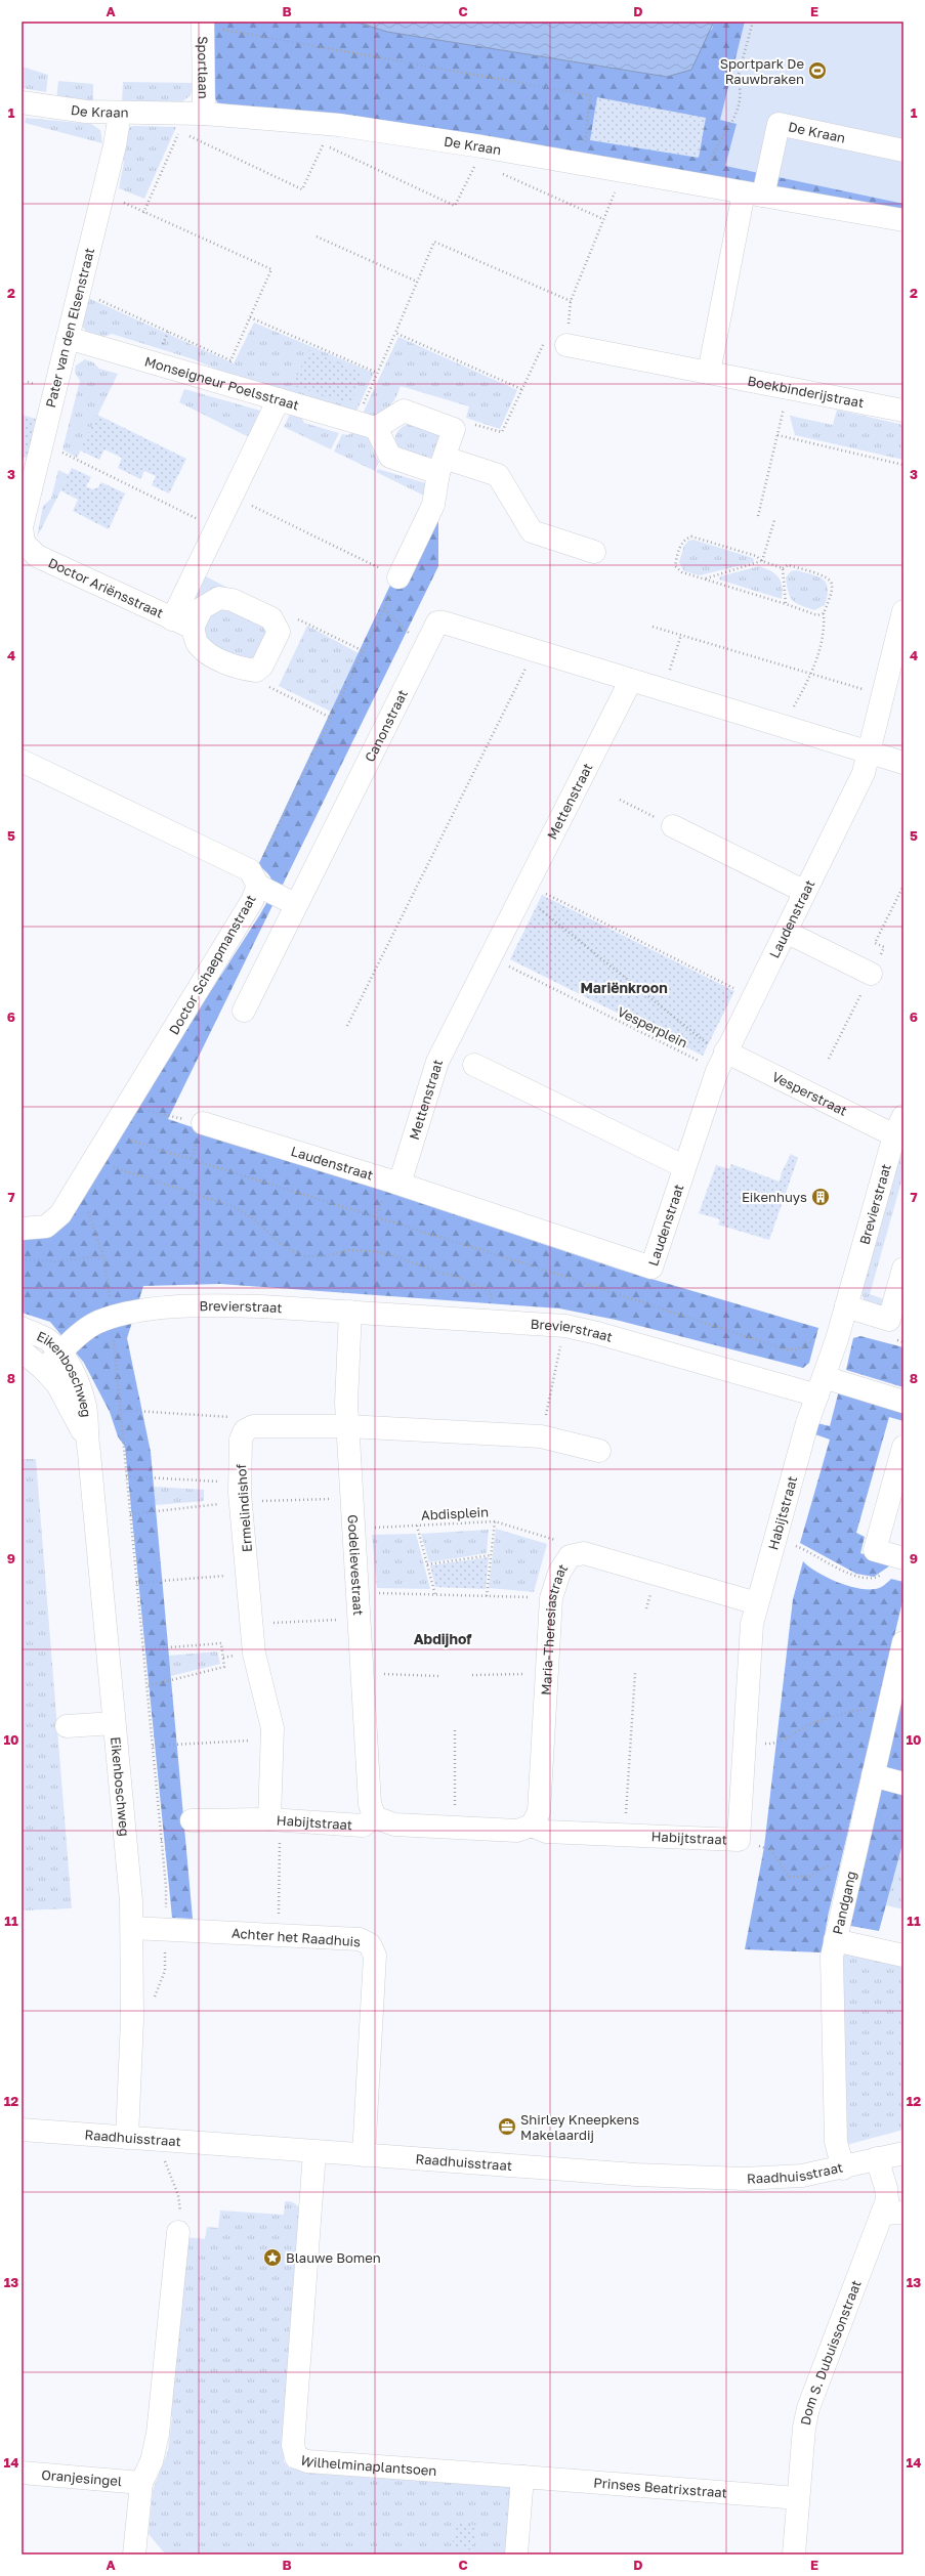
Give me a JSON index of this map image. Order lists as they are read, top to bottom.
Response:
{
  "streets": {
    "street": [
      "Sportlaan",
      "De Kraan",
      "Pater van den Elsenstraat",
      "Monseigneur Poelsstraat",
      "Boekbinderijstraat",
      "Doctor Ariënsstraat",
      "Canonstraat",
      "Mettenstraat",
      "Laudenstraat",
      "Doctor Schaepmanstraat",
      "Vesperstraat",
      "Brevierstraat",
      "Eikenboschweg",
      "Ermelindishof",
      "Habijtstraat",
      "Godelievestraat",
      "Maria-Theresiastraat",
      "Pandgang",
      "Achter het Raadhuis",
      "Raadhuisstraat",
      "Dom S. Dubuissonstraat",
      "Wilhelminaplantsoen",
      "Oranjesingel",
      "Prinses Beatrixstraat"
    ],
    "path": ["Vesperplein", "Abdisplein"]
  },
  "crossings": [
    ["Sportlaan", "De Kraan"],
    ["De Kraan", "Pater van den Elsenstraat"],
    ["Pater van den Elsenstraat", "Monseigneur Poelsstraat"],
    ["Pater van den Elsenstraat", "Doctor Ariënsstraat"],
    ["Canonstraat", "Mettenstraat"],
    ["Mettenstraat", "Laudenstraat"],
    ["Mettenstraat", "Vesperplein"],
    ["Laudenstraat", "Vesperplein"],
    ["Laudenstraat", "Vesperstraat"],
    ["Vesperplein", "Vesperstraat"],
    ["Vesperstraat", "Brevierstraat"],
    ["Brevierstraat", "Eikenboschweg"],
    ["Brevierstraat", "Habijtstraat"],
    ["Brevierstraat", "Godelievestraat"],
    ["Eikenboschweg", "Achter het Raadhuis"],
    ["Eikenboschweg", "Raadhuisstraat"],
    ["Ermelindishof", "Habijtstraat"],
    ["Abdisplein", "Godelievestraat"],
    ["Abdisplein", "Maria-Theresiastraat"],
    ["Habijtstraat", "Godelievestraat"],
    ["Habijtstraat", "Maria-Theresiastraat"],
    ["Pandgang", "Raadhuisstraat"],
    ["Achter het Raadhuis", "Raadhuisstraat"],
    ["Raadhuisstraat", "Dom S. Dubuissonstraat"],
    ["Raadhuisstraat", "Wilhelminaplantsoen"],
    ["Dom S. Dubuissonstraat", "Prinses Beatrixstraat"],
    ["Wilhelminaplantsoen", "Prinses Beatrixstraat"]
  ],
  "districts": ["Mariënkroon", "Abdijhof"],
  "places": {
    "sports": ["Sportpark De Rauwbraken"],
    "building": ["Eikenhuys"],
    "office": ["Shirley Kneepkens Makelaardij"],
    "place": ["Blauwe Bomen"]
  },
  "grid": {
    "columns": [
      "A",
      "B",
      "C",
      "D",
      "E"
    ],
    "rows": [
      "1",
      "2",
      "3",
      "4",
      "5",
      "6",
      "7",
      "8",
      "9",
      "10",
      "11",
      "12",
      "13",
      "14"
    ]
  }
}
